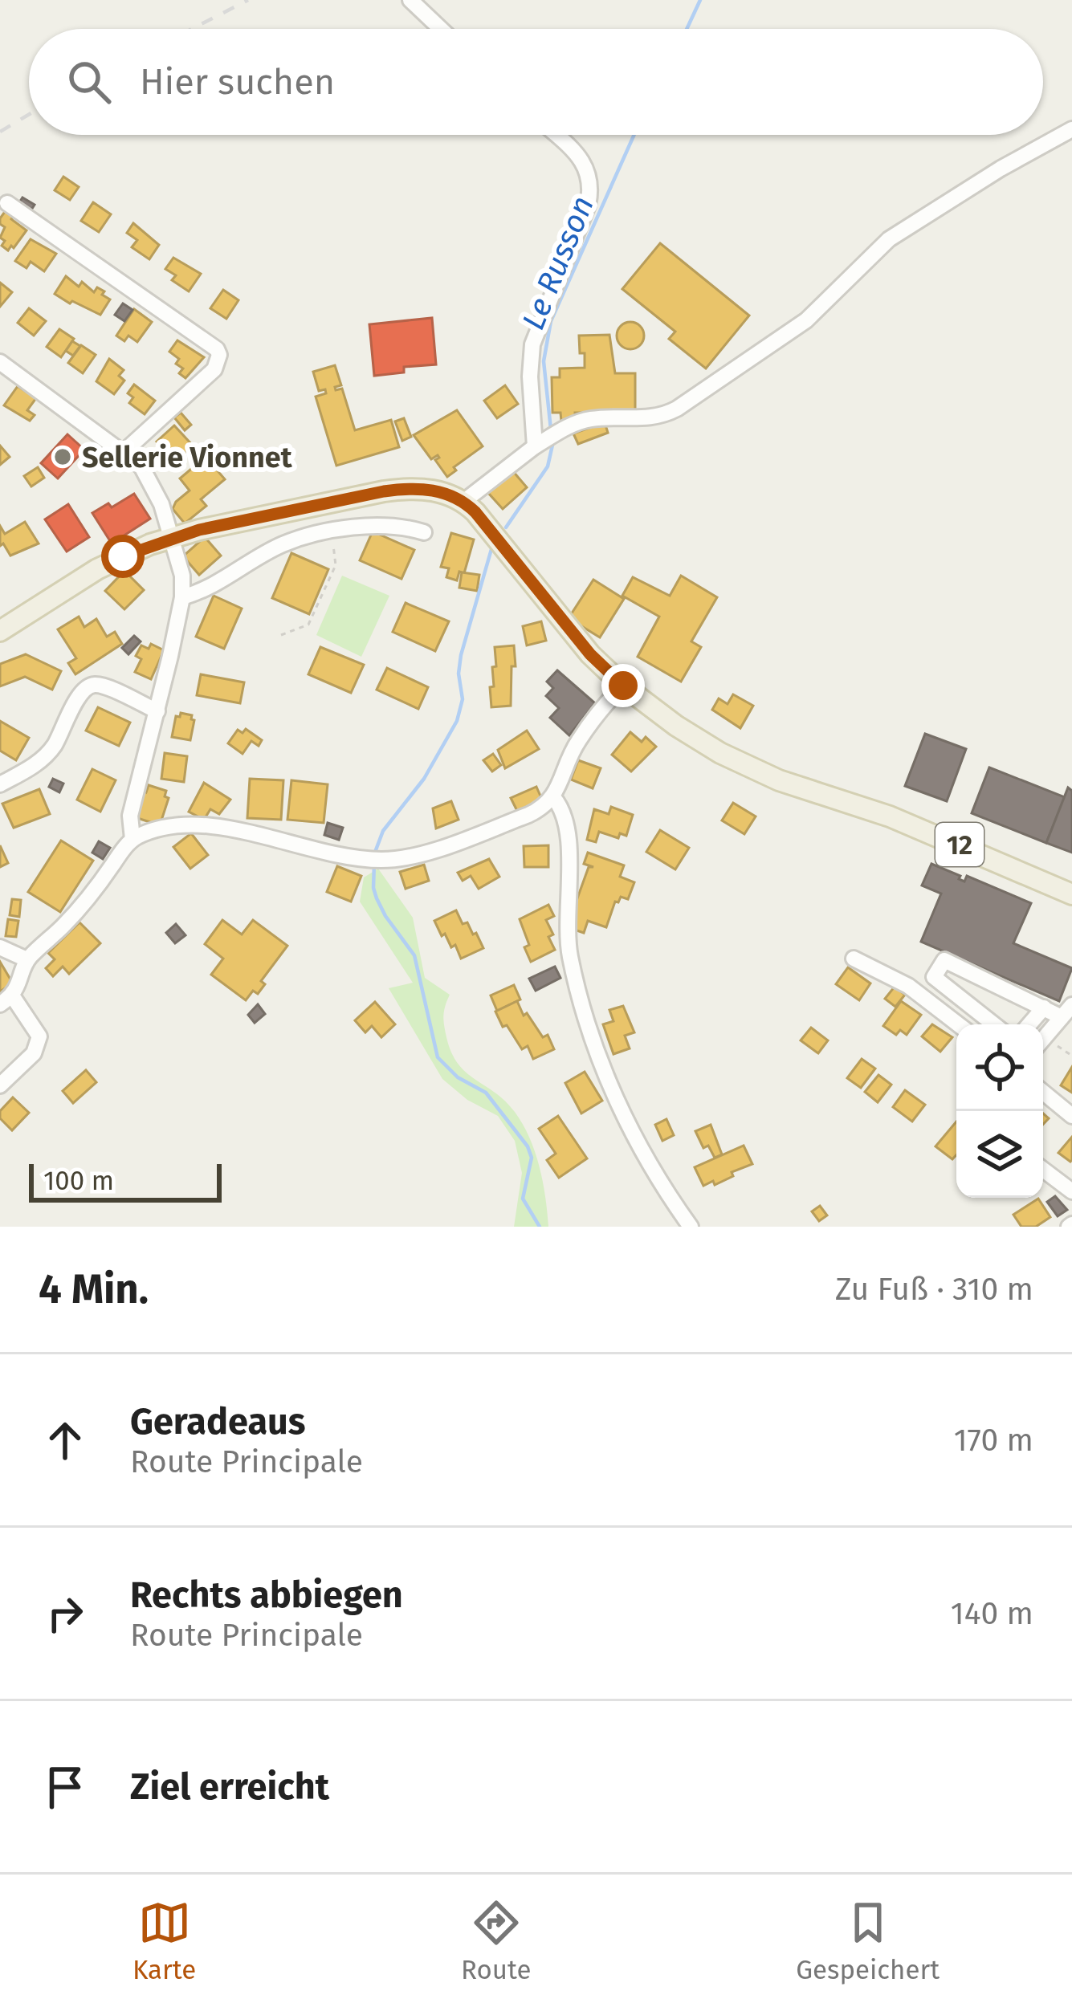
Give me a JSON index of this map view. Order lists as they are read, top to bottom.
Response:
{
  "streets": {
    "main road": ["12"]
  },
  "water": ["Le Russon"],
  "places": ["Sellerie Vionnet"],
  "scale_bar": "100 m",
  "page": {
    "search": "Hier suchen",
    "scale": "100 m",
    "heading": ["4 Min.", "Zu Fuß · 310 m"],
    "list": [
      ["Geradeaus", "Route Principale", "170 m"],
      ["Rechts abbiegen", "Route Principale", "140 m"],
      "Ziel erreicht"
    ],
    "nav": ["Karte", "Route", "Gespeichert"]
  }
}
